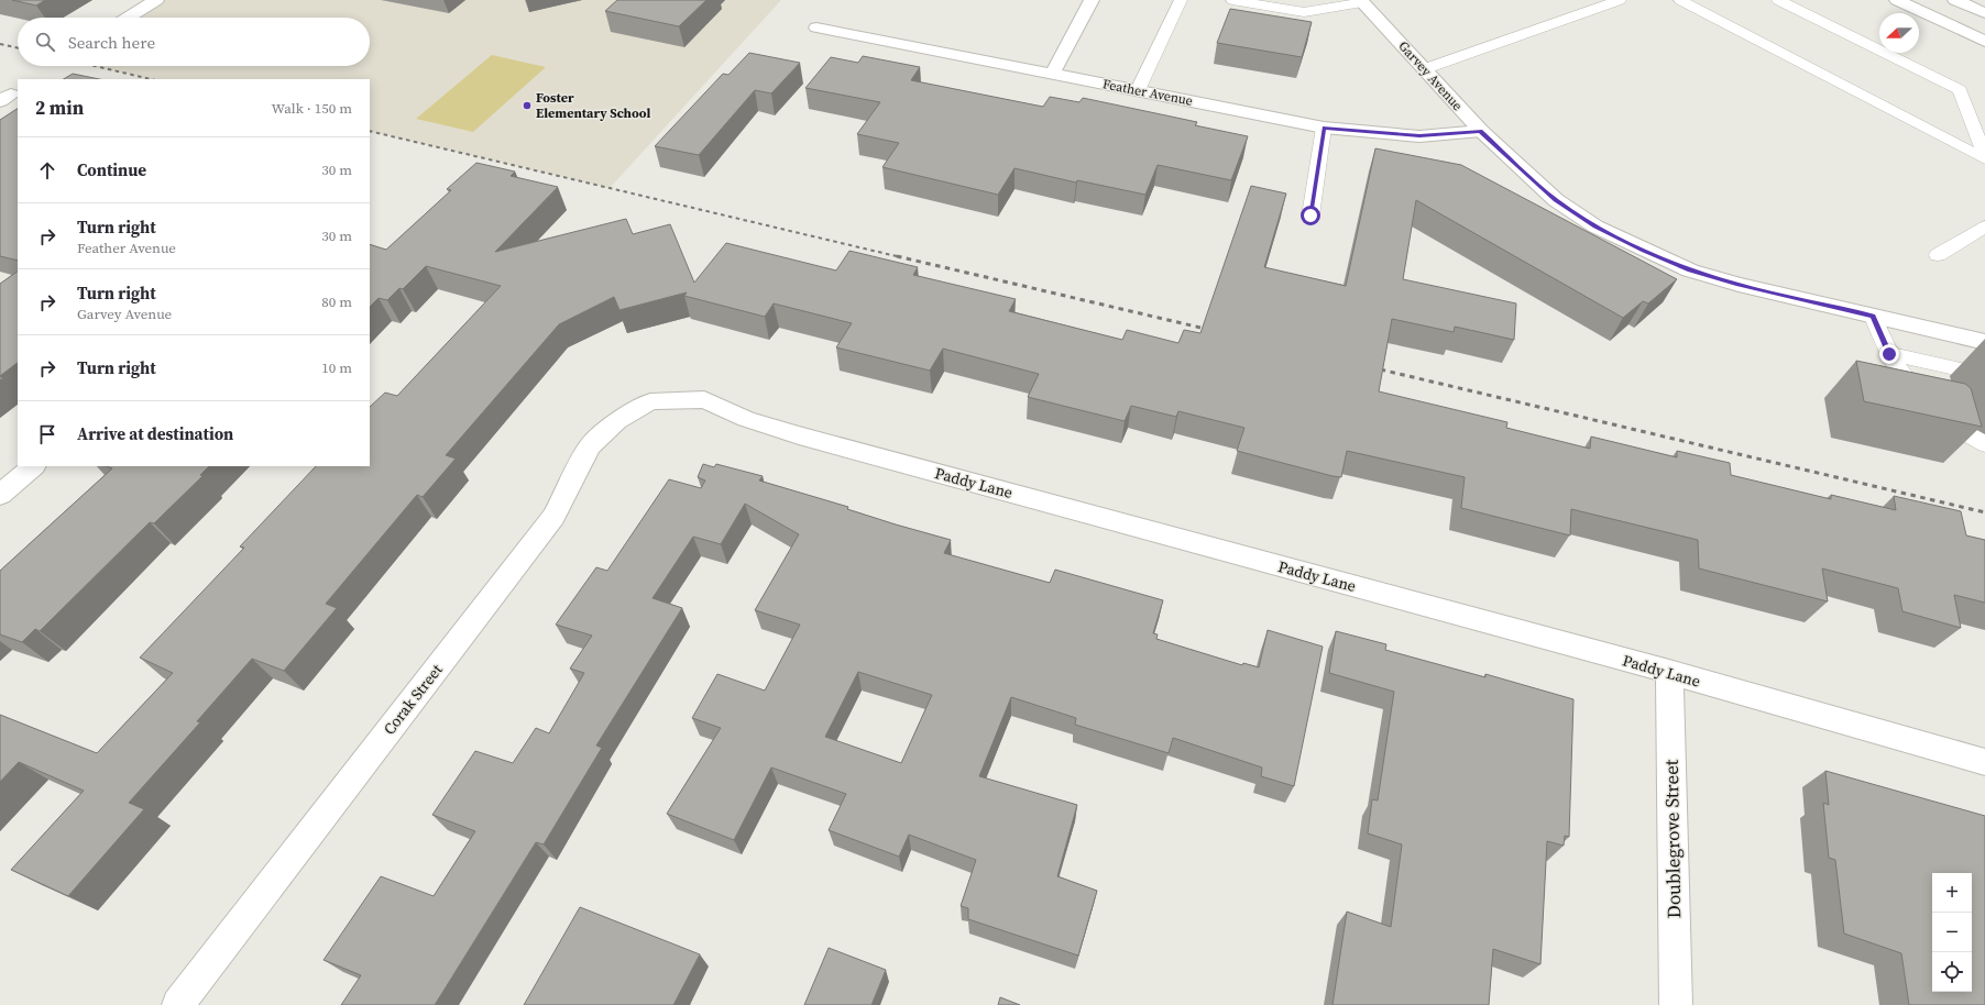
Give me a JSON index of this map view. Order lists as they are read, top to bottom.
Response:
{
  "streets": {
    "main road": [
      "Garvey Avenue",
      "Feather Avenue",
      "Paddy Lane",
      "Corak Street",
      "Doublegrove Street"
    ]
  },
  "crossings": [
    ["Garvey Avenue", "Feather Avenue"],
    ["Paddy Lane", "Corak Street"],
    ["Paddy Lane", "Doublegrove Street"]
  ],
  "places": ["Foster Elementary School"],
  "north": "left",
  "page": {
    "search": "Search here",
    "heading": ["2 min", "Walk · 150 m"],
    "list": [
      ["Continue", "30 m"],
      ["Turn right", "Feather Avenue", "30 m"],
      ["Turn right", "Garvey Avenue", "80 m"],
      ["Turn right", "10 m"],
      "Arrive at destination"
    ],
    "map_buttons": ["+", "−"]
  }
}
